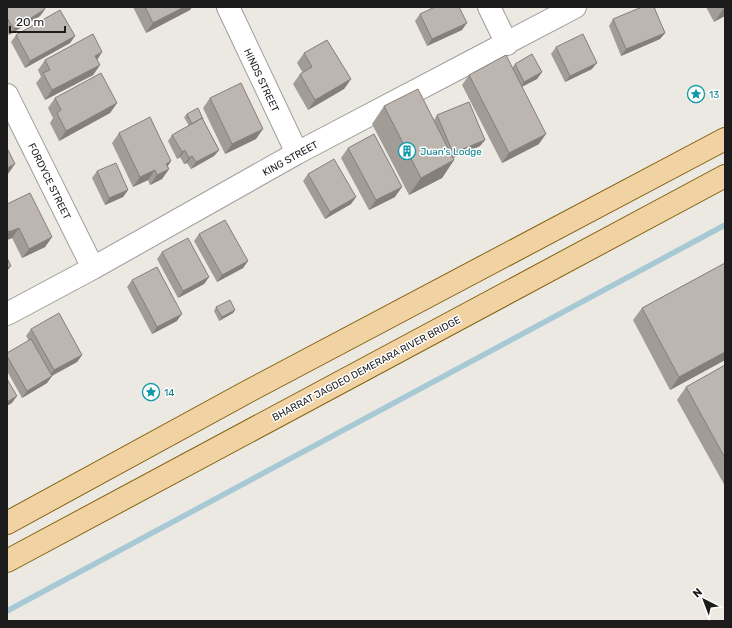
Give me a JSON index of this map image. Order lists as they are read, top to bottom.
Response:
{
  "streets": {
    "main road": ["BHARRAT JAGDEO DEMERARA RIVER BRIDGE"],
    "street": ["HINDS STREET", "KING STREET", "FORDYCE STREET"]
  },
  "crossings": [
    ["HINDS STREET", "KING STREET"],
    ["KING STREET", "FORDYCE STREET"]
  ],
  "places": {
    "place": ["13", "14"],
    "building": ["Juan's Lodge"]
  },
  "scale_bar": "20 m",
  "north": "top left"
}
